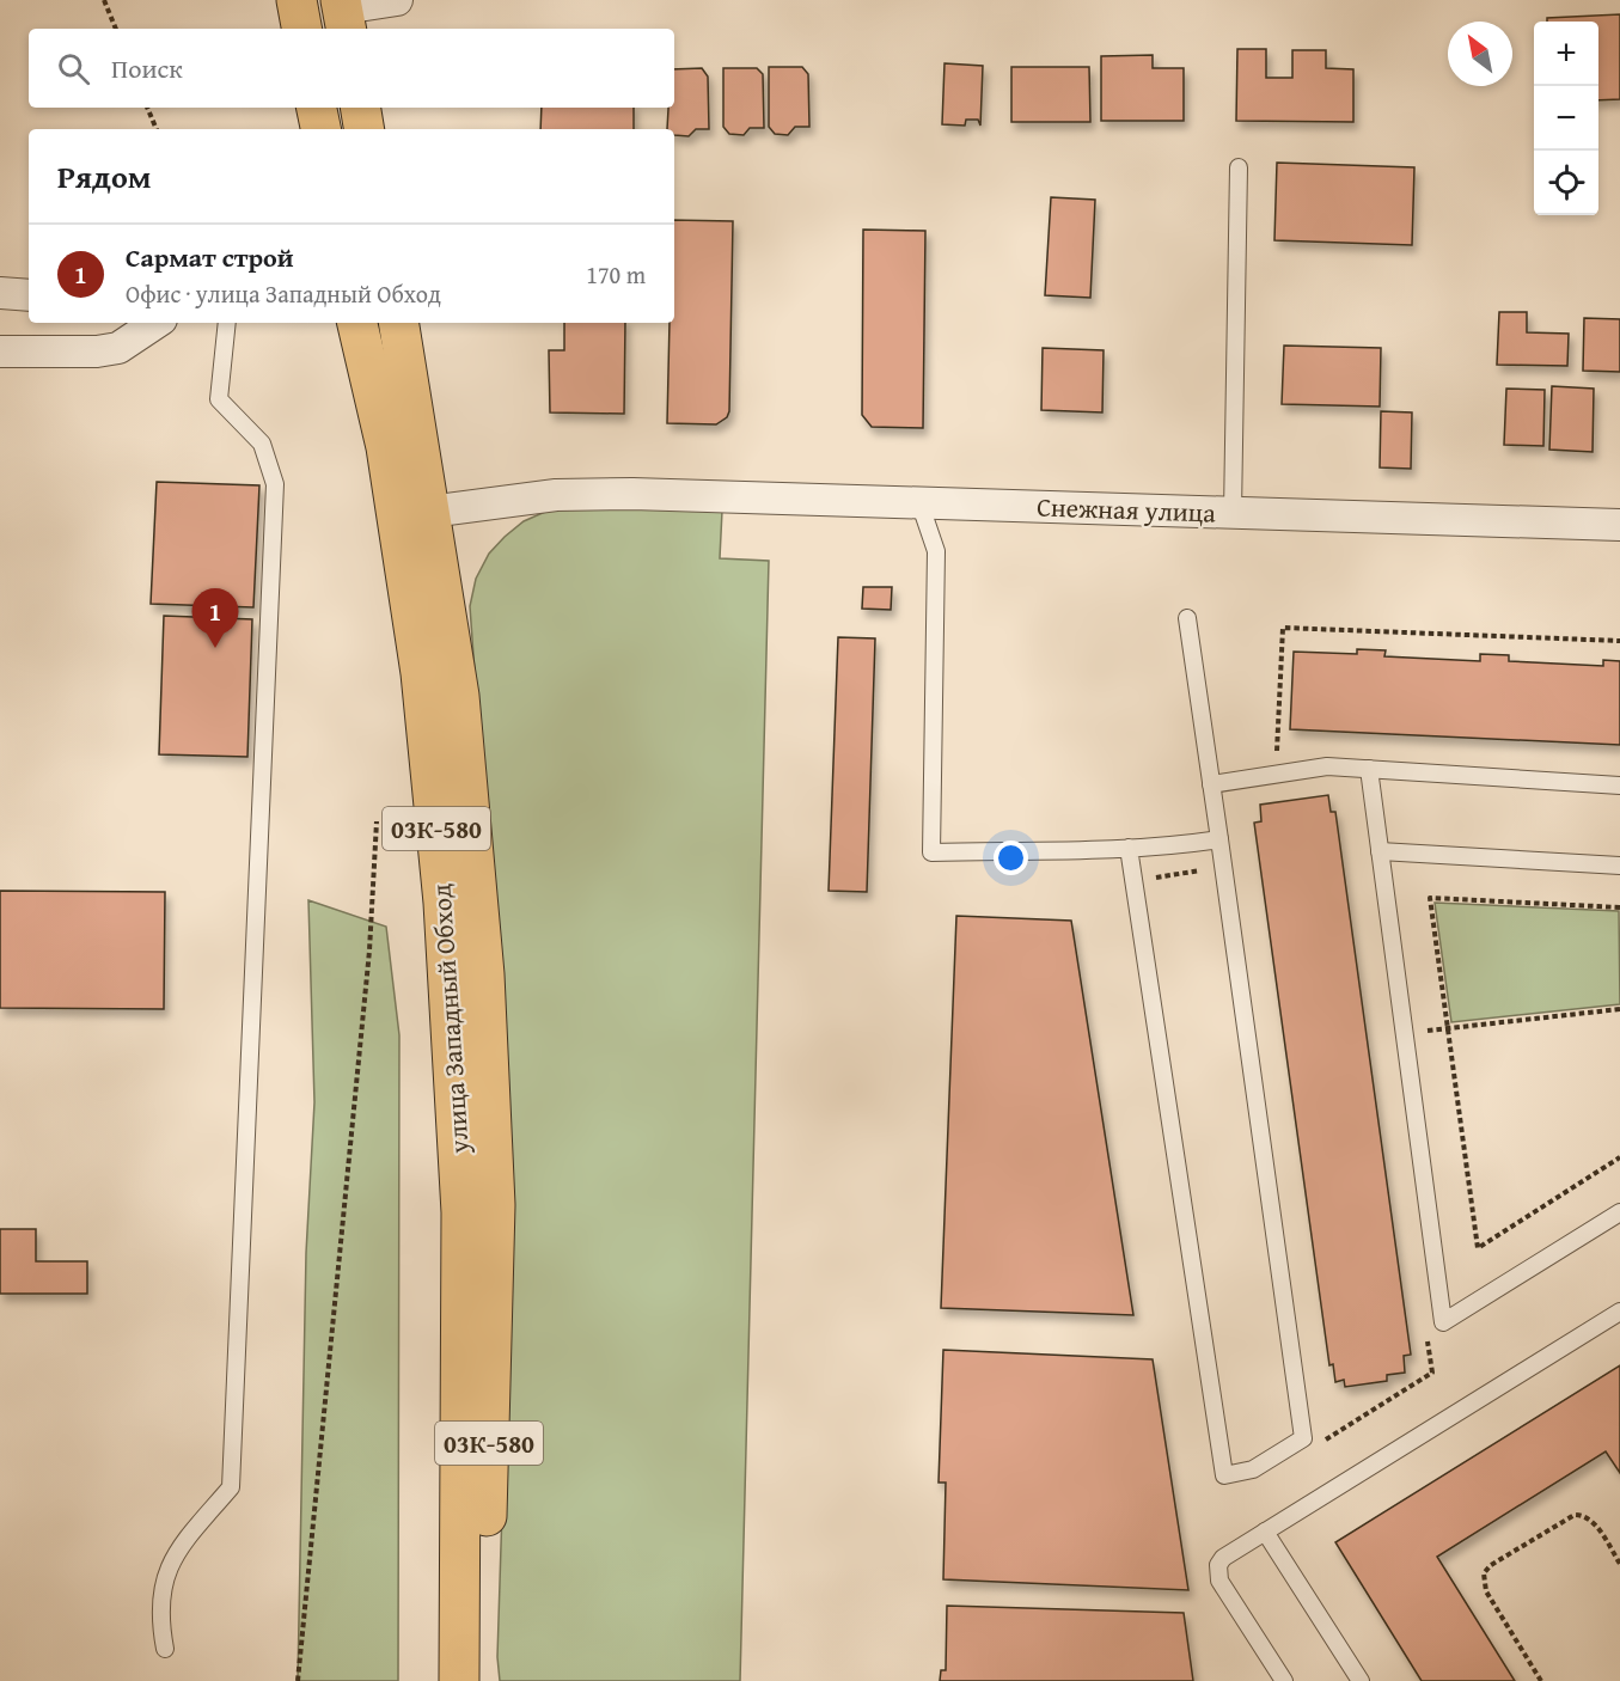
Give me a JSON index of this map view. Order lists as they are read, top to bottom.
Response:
{
  "streets": {
    "highway": ["03К-580", "улица Западный Обход"],
    "street": ["Снежная улица"]
  },
  "crossings": [
    ["Снежная улица", "улица Западный Обход"]
  ],
  "north": "top left",
  "page": {
    "map_buttons": ["+", "−"],
    "search": "Поиск",
    "heading": "Рядом",
    "list": [
      {
        "mark": "1",
        "name": "Сармат строй",
        "note": "Офис · улица Западный Обход",
        "value": "170 m"
      }
    ],
    "pins": "1"
  }
}
